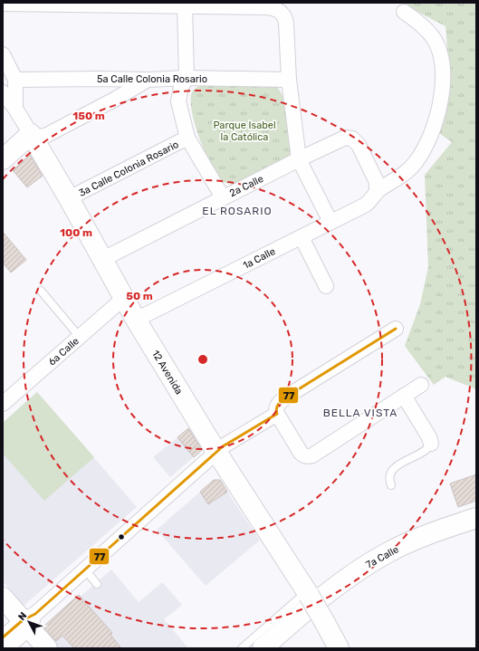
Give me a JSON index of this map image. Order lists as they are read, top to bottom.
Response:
{
  "streets": {
    "street": [
      "5a Calle Colonia Rosario",
      "3a Calle Colonia Rosario",
      "2a Calle",
      "1a Calle",
      "6a Calle",
      "12 Avenida",
      "7a Calle"
    ]
  },
  "crossings": [
    ["3a Calle Colonia Rosario", "12 Avenida"],
    ["2a Calle", "1a Calle"],
    ["2a Calle", "12 Avenida"],
    ["1a Calle", "12 Avenida"],
    ["6a Calle", "12 Avenida"],
    ["12 Avenida", "7a Calle"]
  ],
  "districts": ["EL ROSARIO", "BELLA VISTA"],
  "parks": ["Parque Isabel la Católica"],
  "lines": ["transit line 77"],
  "north": "top left",
  "rings": ["150 m", "100 m", "50 m"]
}
